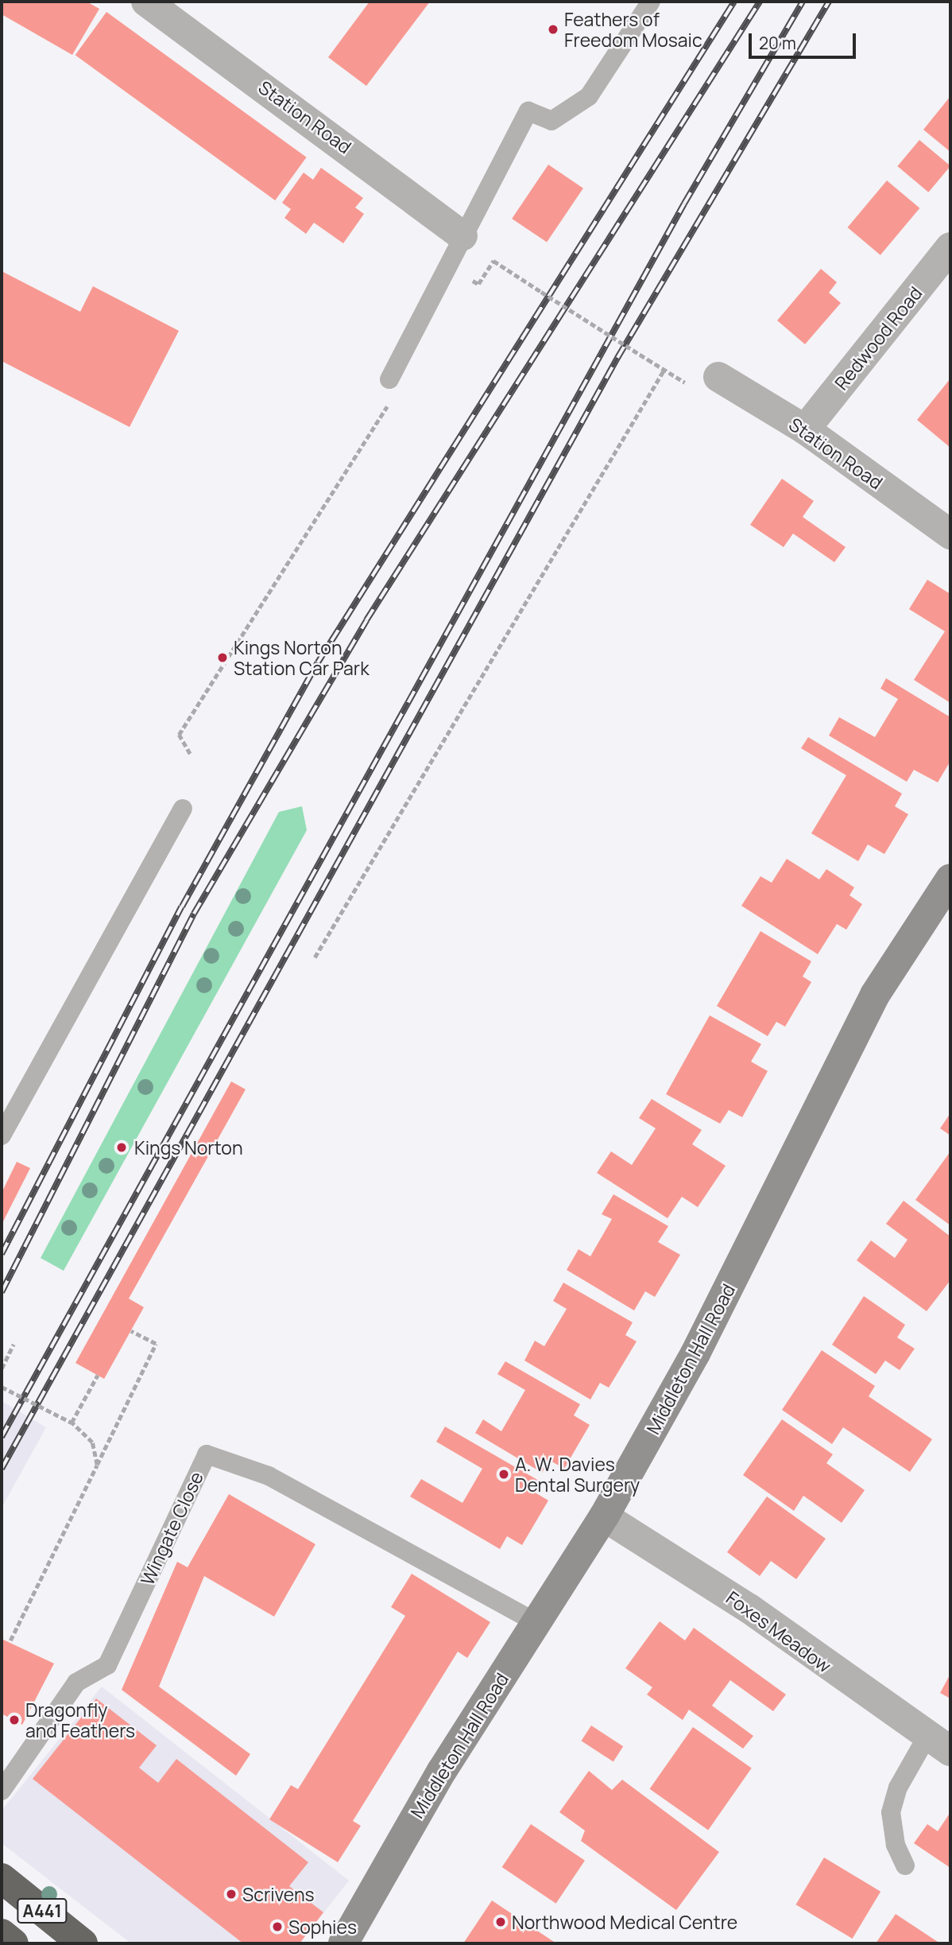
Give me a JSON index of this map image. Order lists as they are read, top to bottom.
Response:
{
  "streets": {
    "highway": ["A441"],
    "main road": ["Middleton Hall Road"],
    "street": ["Station Road", "Redwood Road", "Foxes Meadow"],
    "lane": ["Wingate Close"]
  },
  "crossings": [
    ["Station Road", "Redwood Road"],
    ["Middleton Hall Road", "Wingate Close"],
    ["Middleton Hall Road", "Foxes Meadow"]
  ],
  "places": [
    "Feathers of Freedom Mosaic",
    "Kings Norton Station Car Park",
    "Kings Norton",
    "A. W. Davies Dental Surgery",
    "Dragonfly and Feathers",
    "Scrivens",
    "Northwood Medical Centre",
    "Sophies"
  ],
  "scale_bar": "20 m"
}
